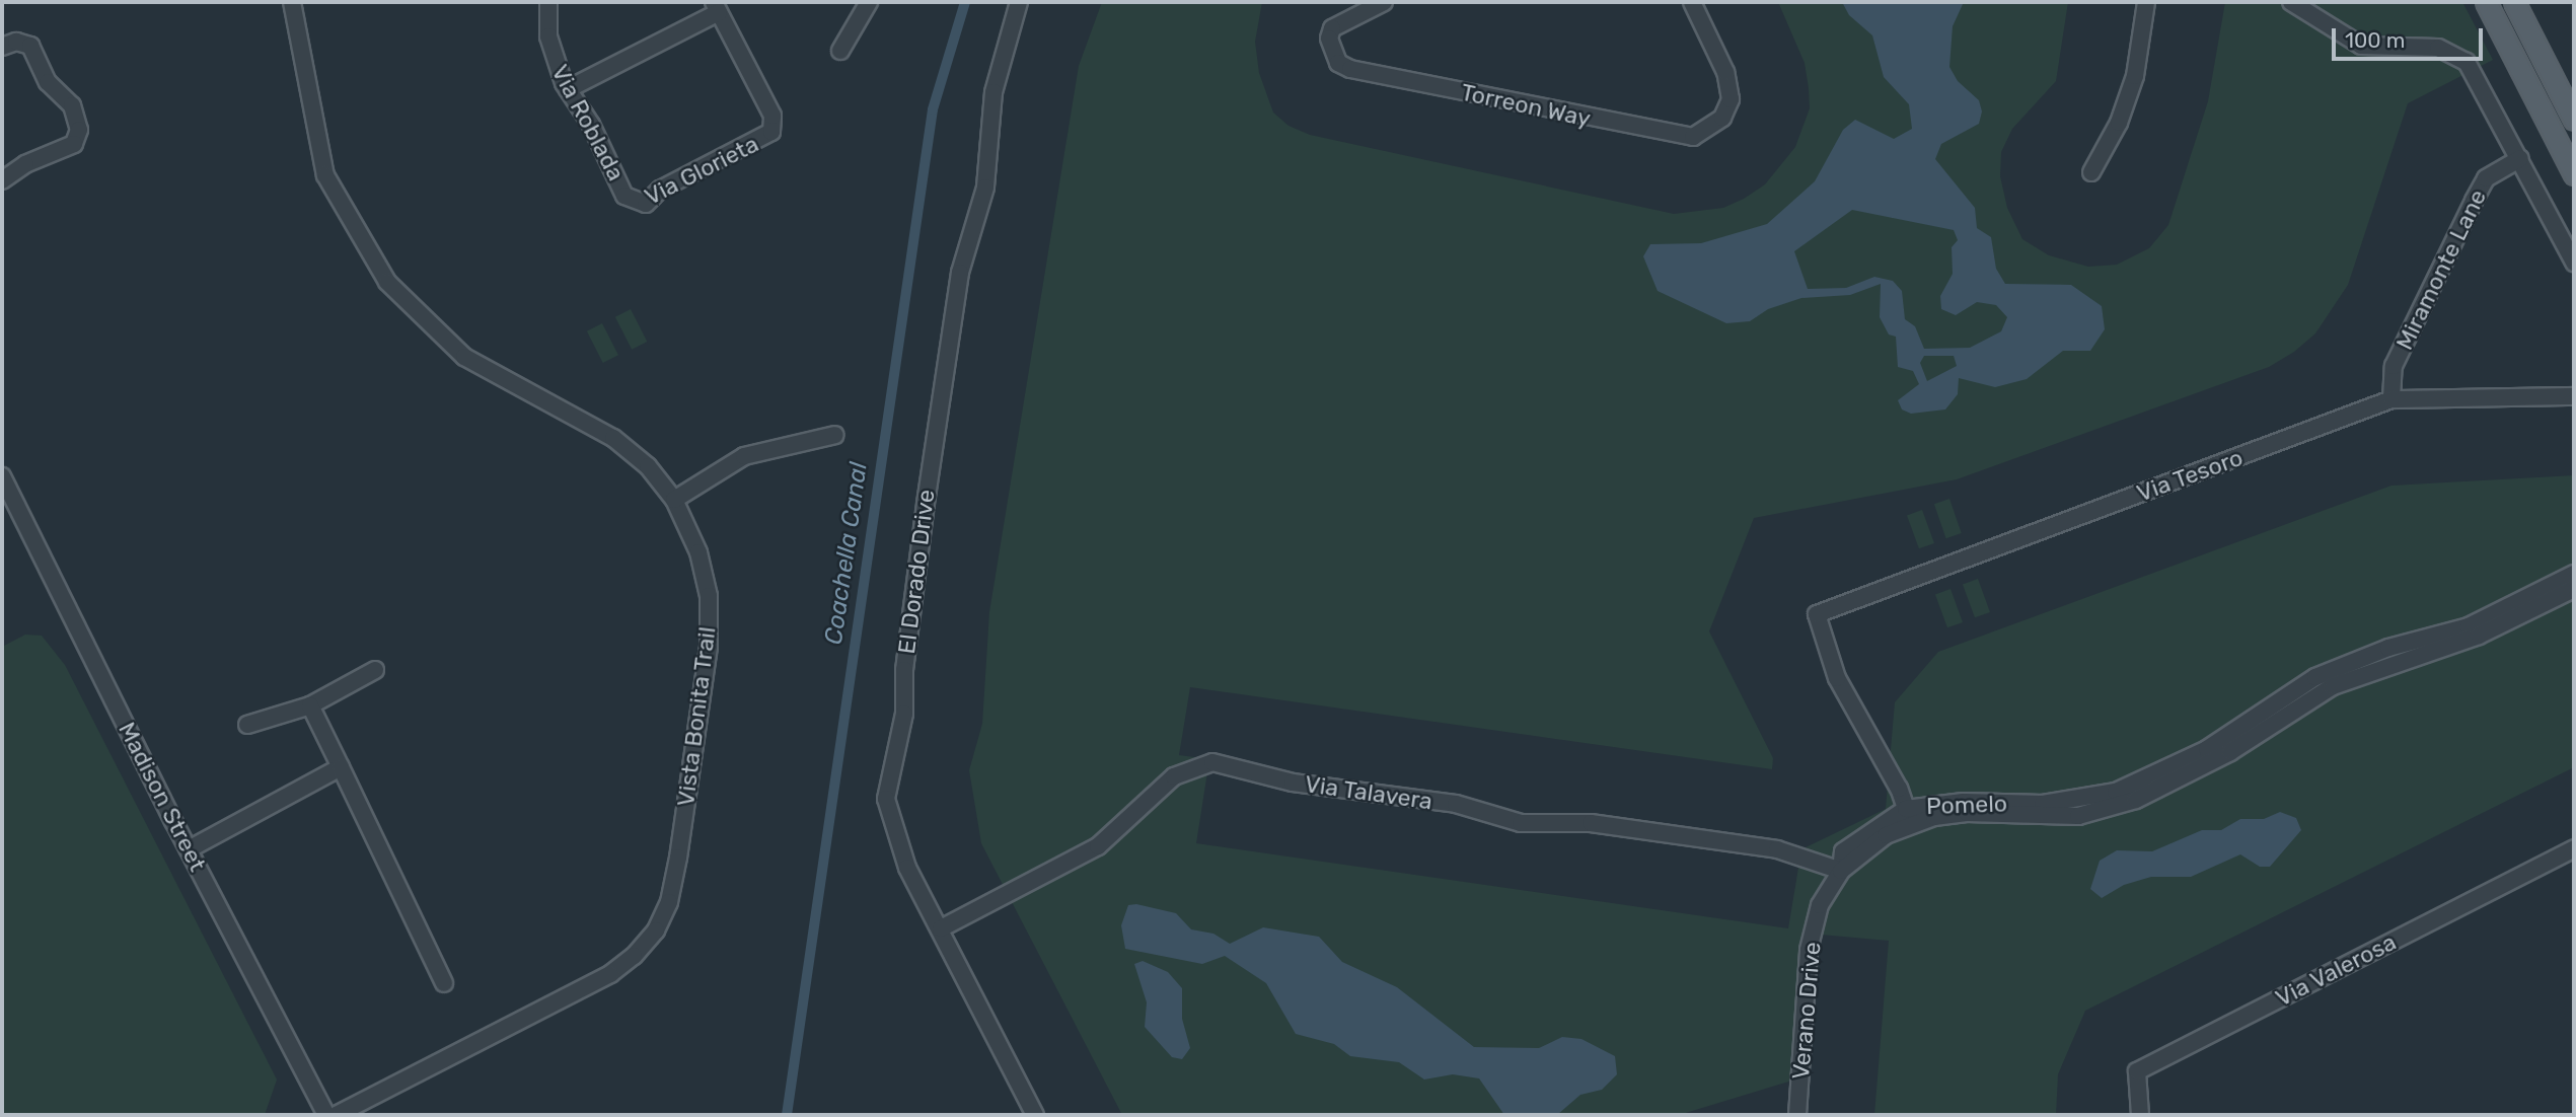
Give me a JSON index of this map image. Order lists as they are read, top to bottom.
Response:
{
  "streets": {
    "street": [
      "Torreon Way",
      "Via Roblada",
      "Via Glorieta",
      "Miramonte Lane",
      "Via Tesoro",
      "El Dorado Drive",
      "Vista Bonita Trail",
      "Via Talavera",
      "Madison Street",
      "Pomelo",
      "Via Valerosa",
      "Verano Drive"
    ]
  },
  "crossings": [
    ["Via Roblada", "Via Glorieta"],
    ["Miramonte Lane", "Via Tesoro"],
    ["Via Tesoro", "Pomelo"],
    ["El Dorado Drive", "Via Talavera"],
    ["Via Talavera", "Pomelo"],
    ["Via Talavera", "Verano Drive"],
    ["Pomelo", "Verano Drive"]
  ],
  "water": ["Coachella Canal"],
  "scale_bar": "100 m"
}
